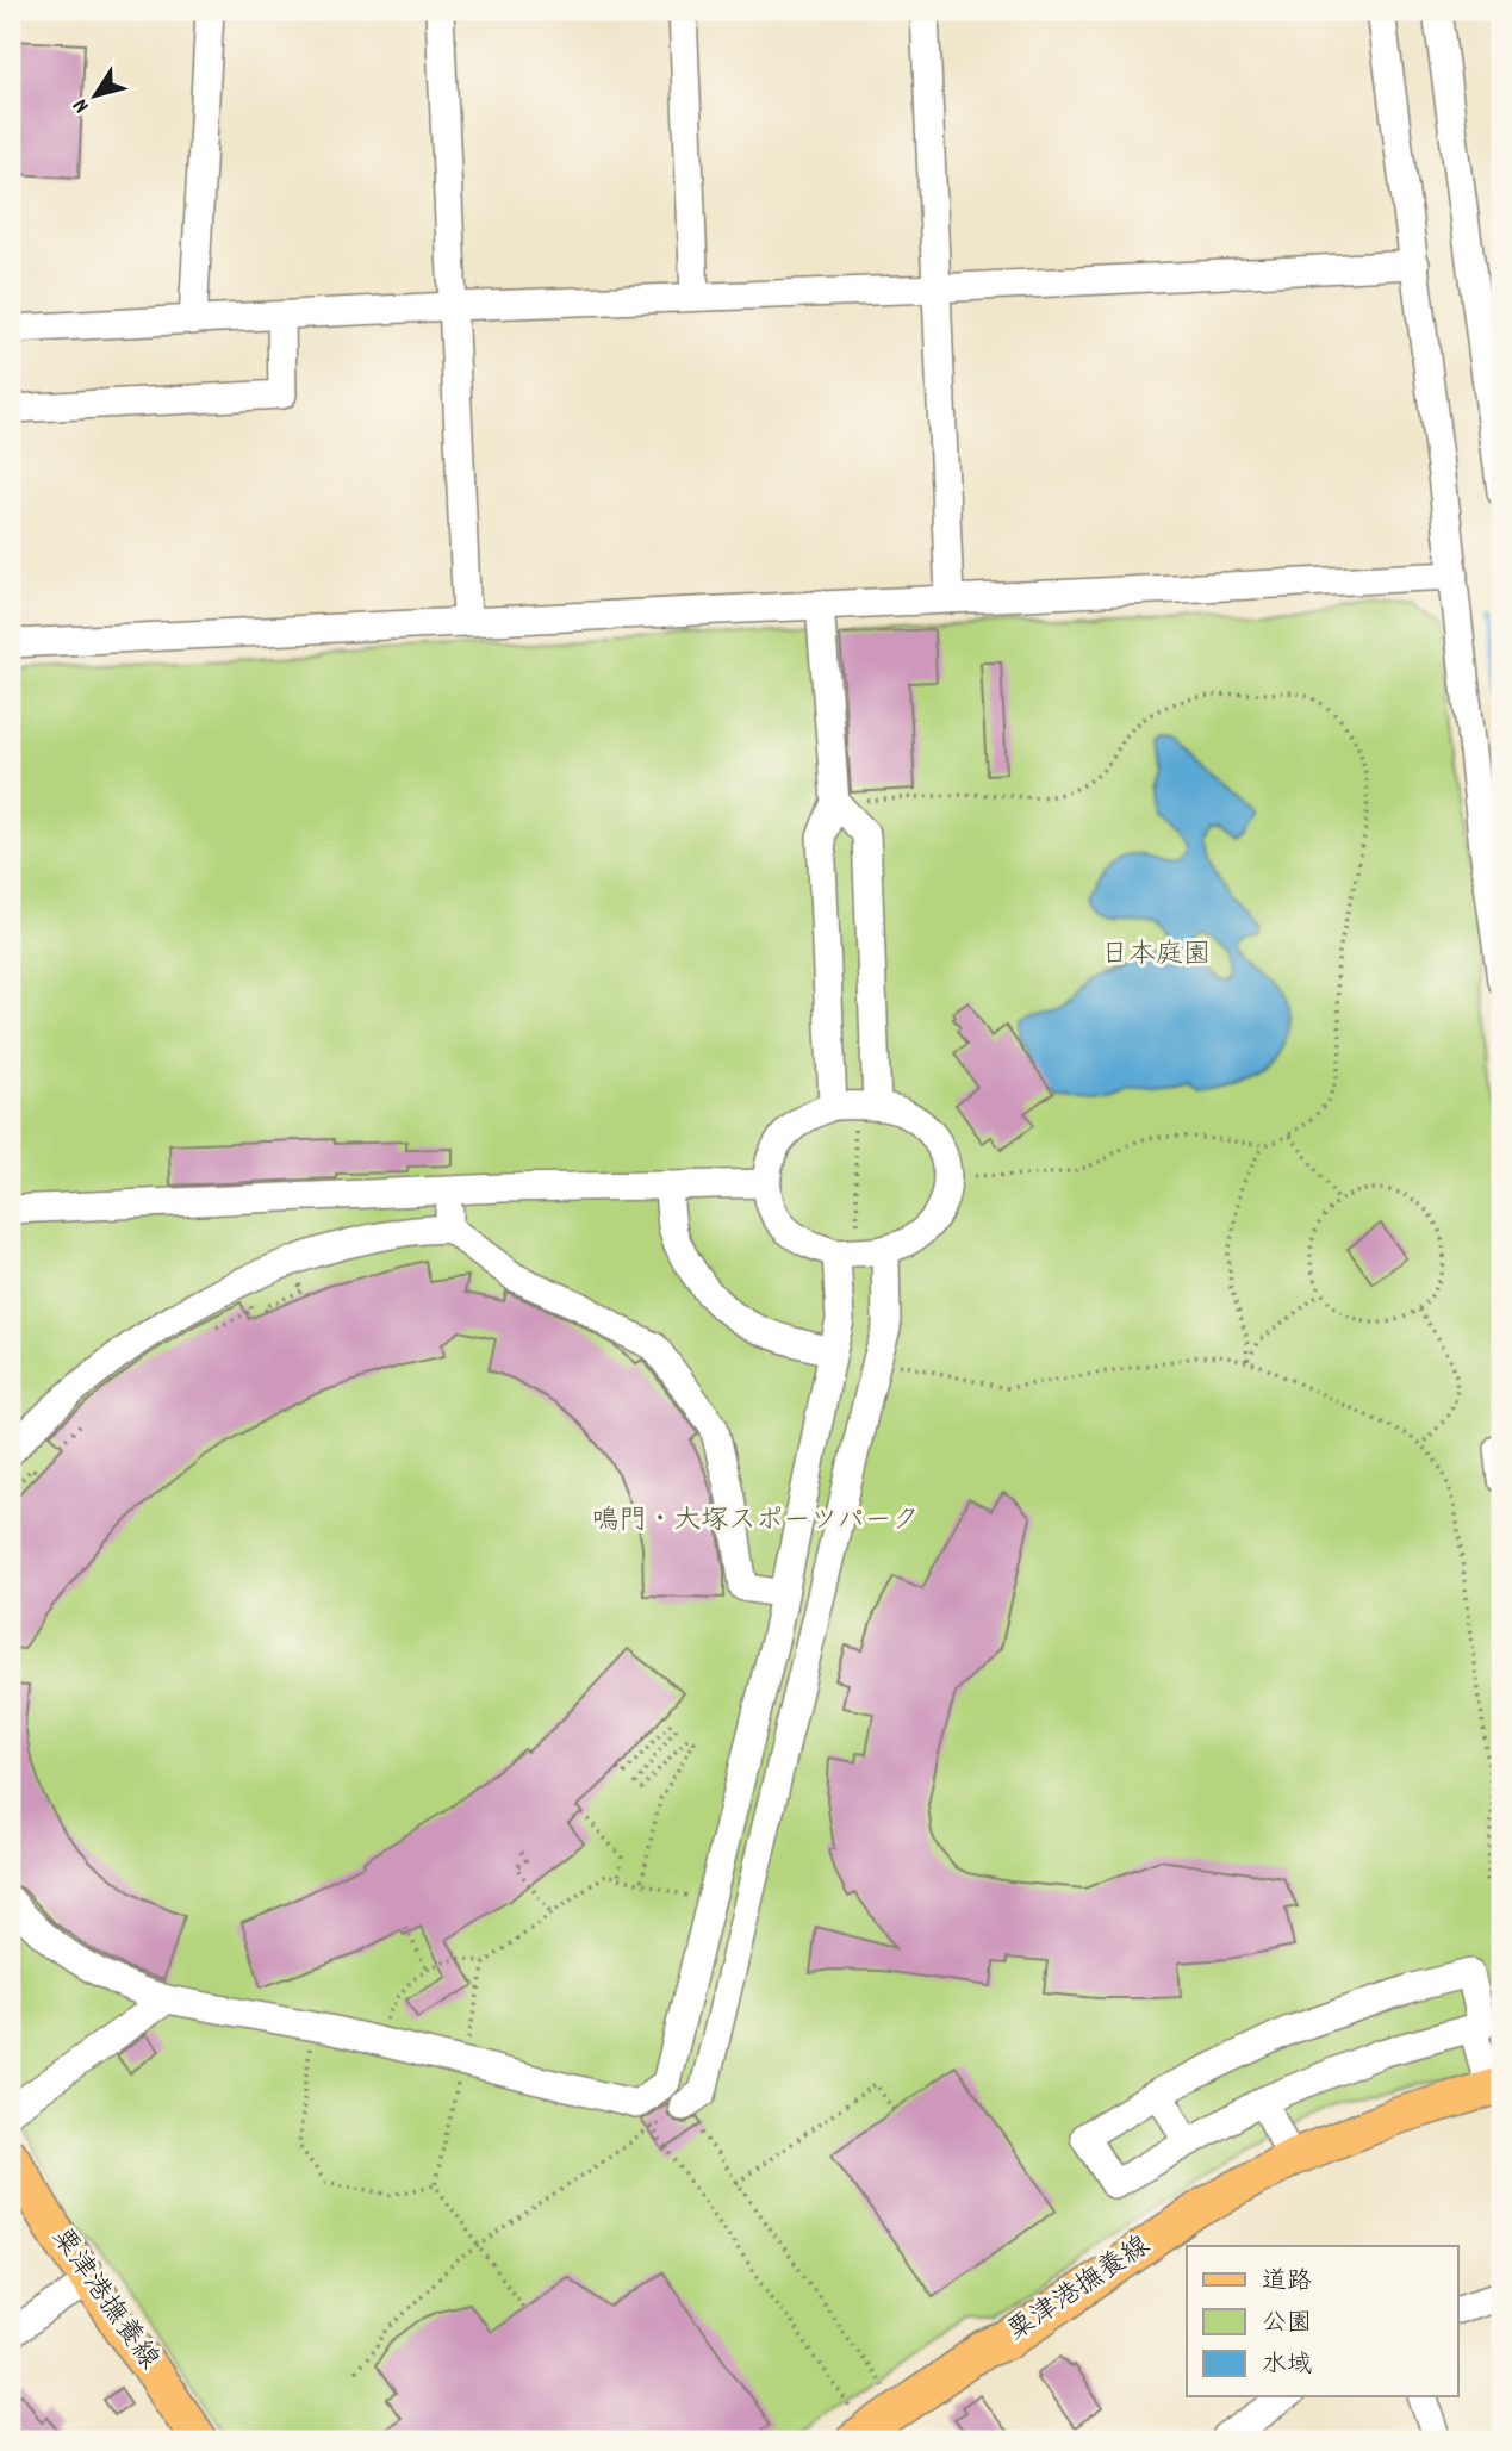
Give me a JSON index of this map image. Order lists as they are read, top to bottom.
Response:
{
  "streets": {
    "main road": ["粟津港撫養線"]
  },
  "parks": ["日本庭園", "鳴門・大塚スポーツパーク"],
  "legend": ["道路", "公園", "水域"],
  "north": "bottom left"
}
